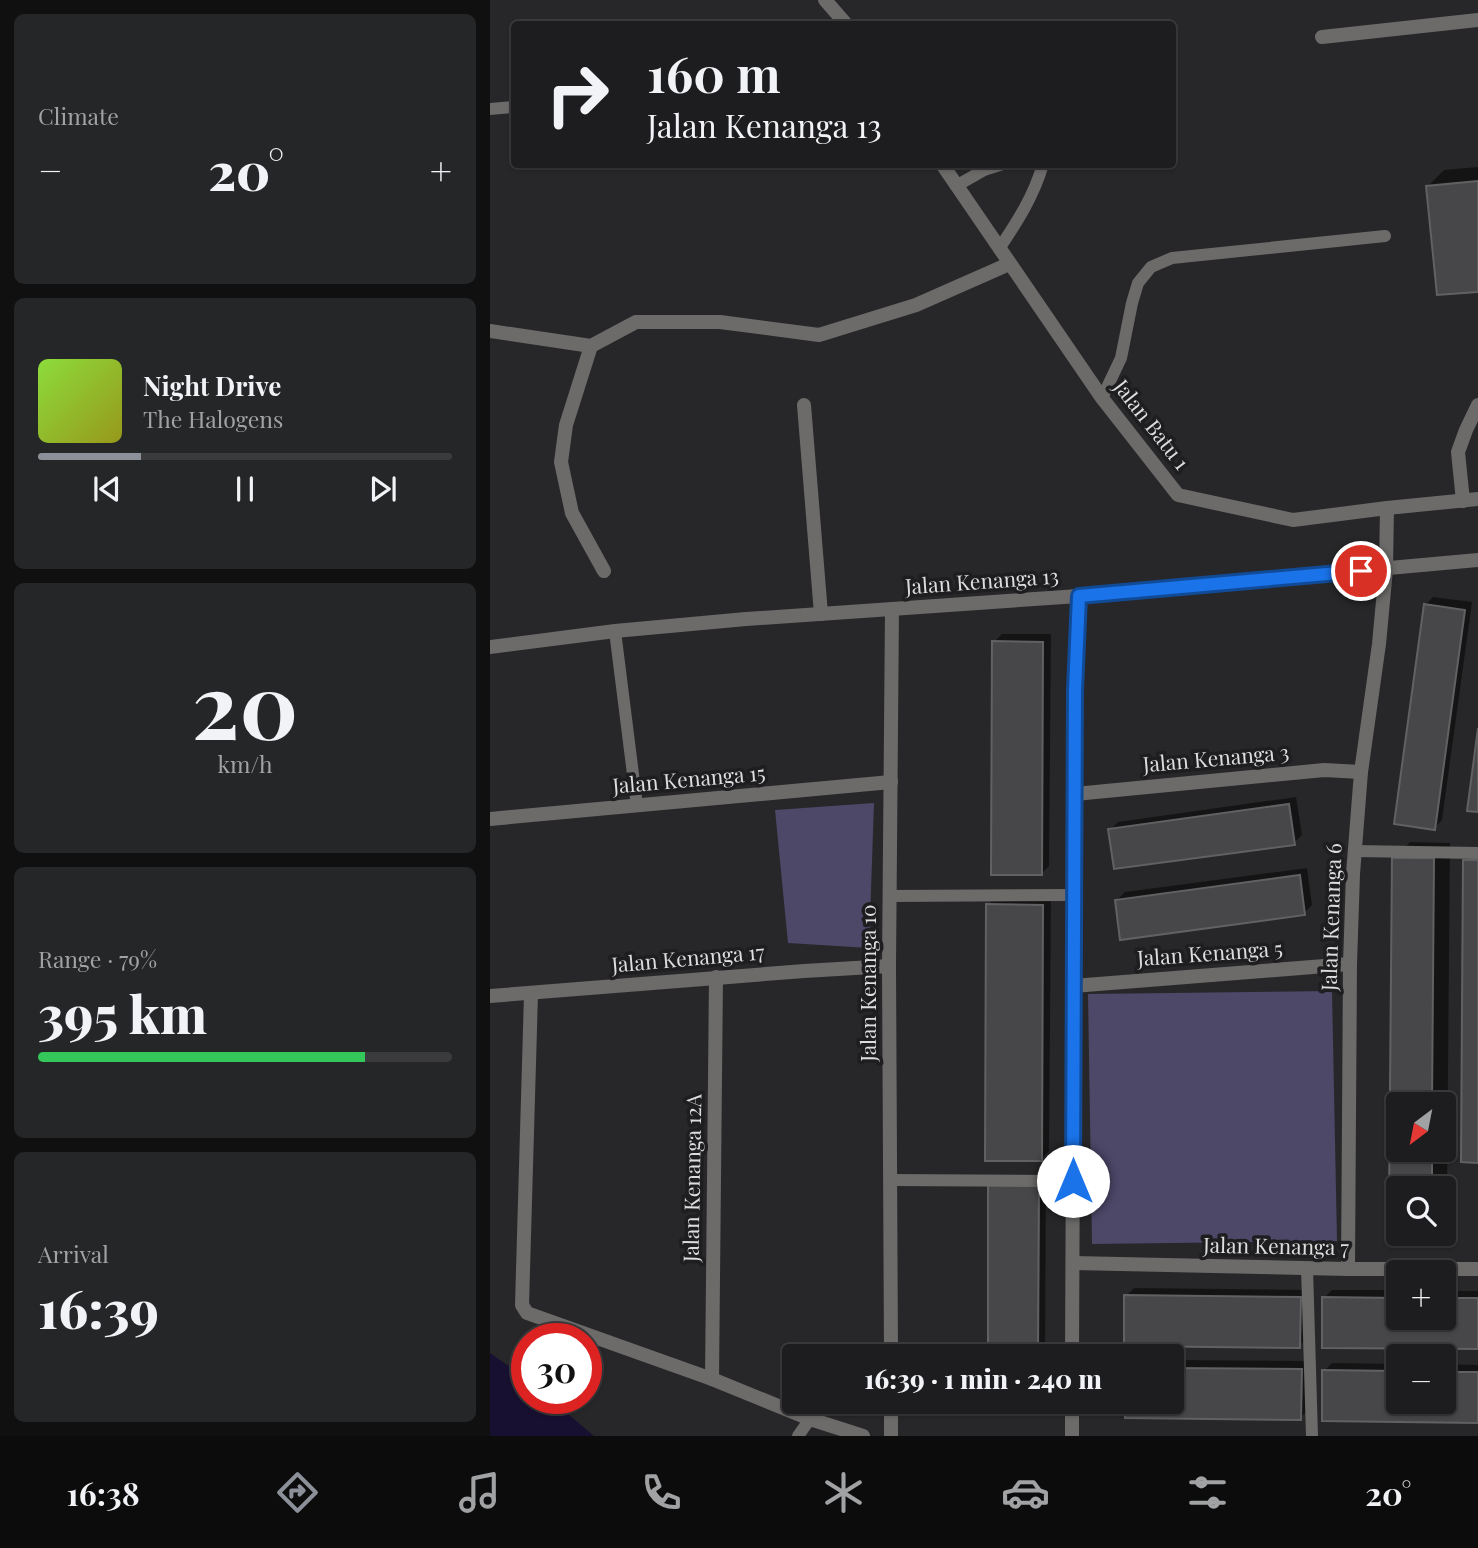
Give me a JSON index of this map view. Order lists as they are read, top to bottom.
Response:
{
  "streets": {
    "street": [
      "Jalan Batu 1",
      "Jalan Kenanga 13",
      "Jalan Kenanga 3",
      "Jalan Kenanga 15",
      "Jalan Kenanga 6",
      "Jalan Kenanga 5",
      "Jalan Kenanga 17",
      "Jalan Kenanga 10",
      "Jalan Kenanga 12A",
      "Jalan Kenanga 7"
    ]
  },
  "crossings": [
    ["Jalan Batu 1", "Jalan Kenanga 6"],
    ["Jalan Kenanga 13", "Jalan Kenanga 6"],
    ["Jalan Kenanga 13", "Jalan Kenanga 10"],
    ["Jalan Kenanga 3", "Jalan Kenanga 6"],
    ["Jalan Kenanga 15", "Jalan Kenanga 10"],
    ["Jalan Kenanga 6", "Jalan Kenanga 5"],
    ["Jalan Kenanga 6", "Jalan Kenanga 7"],
    ["Jalan Kenanga 17", "Jalan Kenanga 10"],
    ["Jalan Kenanga 17", "Jalan Kenanga 12A"]
  ],
  "north": "bottom left",
  "page": {
    "tile": [
      "Climate",
      ["20", "km/h"],
      ["Range · 79%", "395 km"],
      ["Arrival", "16:39"]
    ],
    "turn": ["160 m", "Jalan Kenanga 13"],
    "heat": ["−", "20°", "+"],
    "song": ["Night Drive", "The Halogens"],
    "map_buttons": ["+", "−"],
    "limit": "30",
    "trip": "16:39 · 1 min · 240 m",
    "tabs": ["16:38", "20°"]
  }
}
